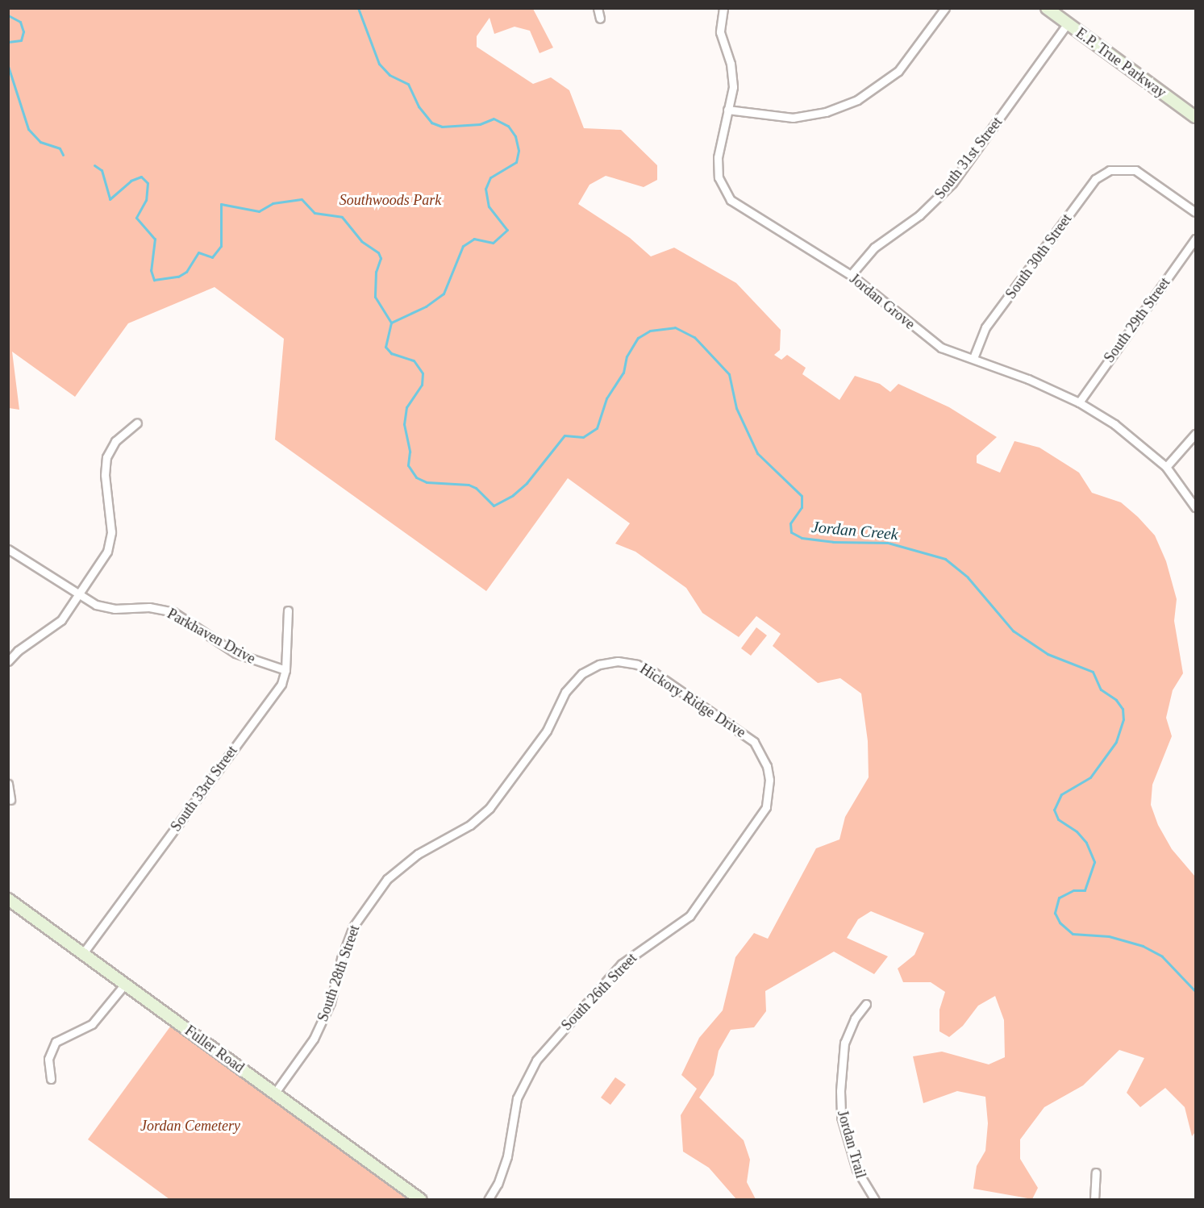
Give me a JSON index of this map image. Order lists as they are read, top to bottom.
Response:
{
  "streets": {
    "street": [
      "E.P. True Parkway",
      "South 31st Street",
      "South 30th Street",
      "Jordan Grove",
      "South 29th Street",
      "Parkhaven Drive",
      "Hickory Ridge Drive",
      "South 33rd Street",
      "South 28th Street",
      "South 26th Street",
      "Fuller Road",
      "Jordan Trail"
    ]
  },
  "crossings": [
    ["E.P. True Parkway", "South 31st Street"],
    ["South 31st Street", "Jordan Grove"],
    ["South 30th Street", "Jordan Grove"],
    ["Jordan Grove", "South 29th Street"],
    ["Parkhaven Drive", "South 33rd Street"],
    ["Hickory Ridge Drive", "South 28th Street"],
    ["Hickory Ridge Drive", "South 26th Street"],
    ["South 33rd Street", "Fuller Road"],
    ["South 28th Street", "Fuller Road"]
  ],
  "water": ["Jordan Creek"],
  "parks": ["Southwoods Park", "Jordan Cemetery"]
}
